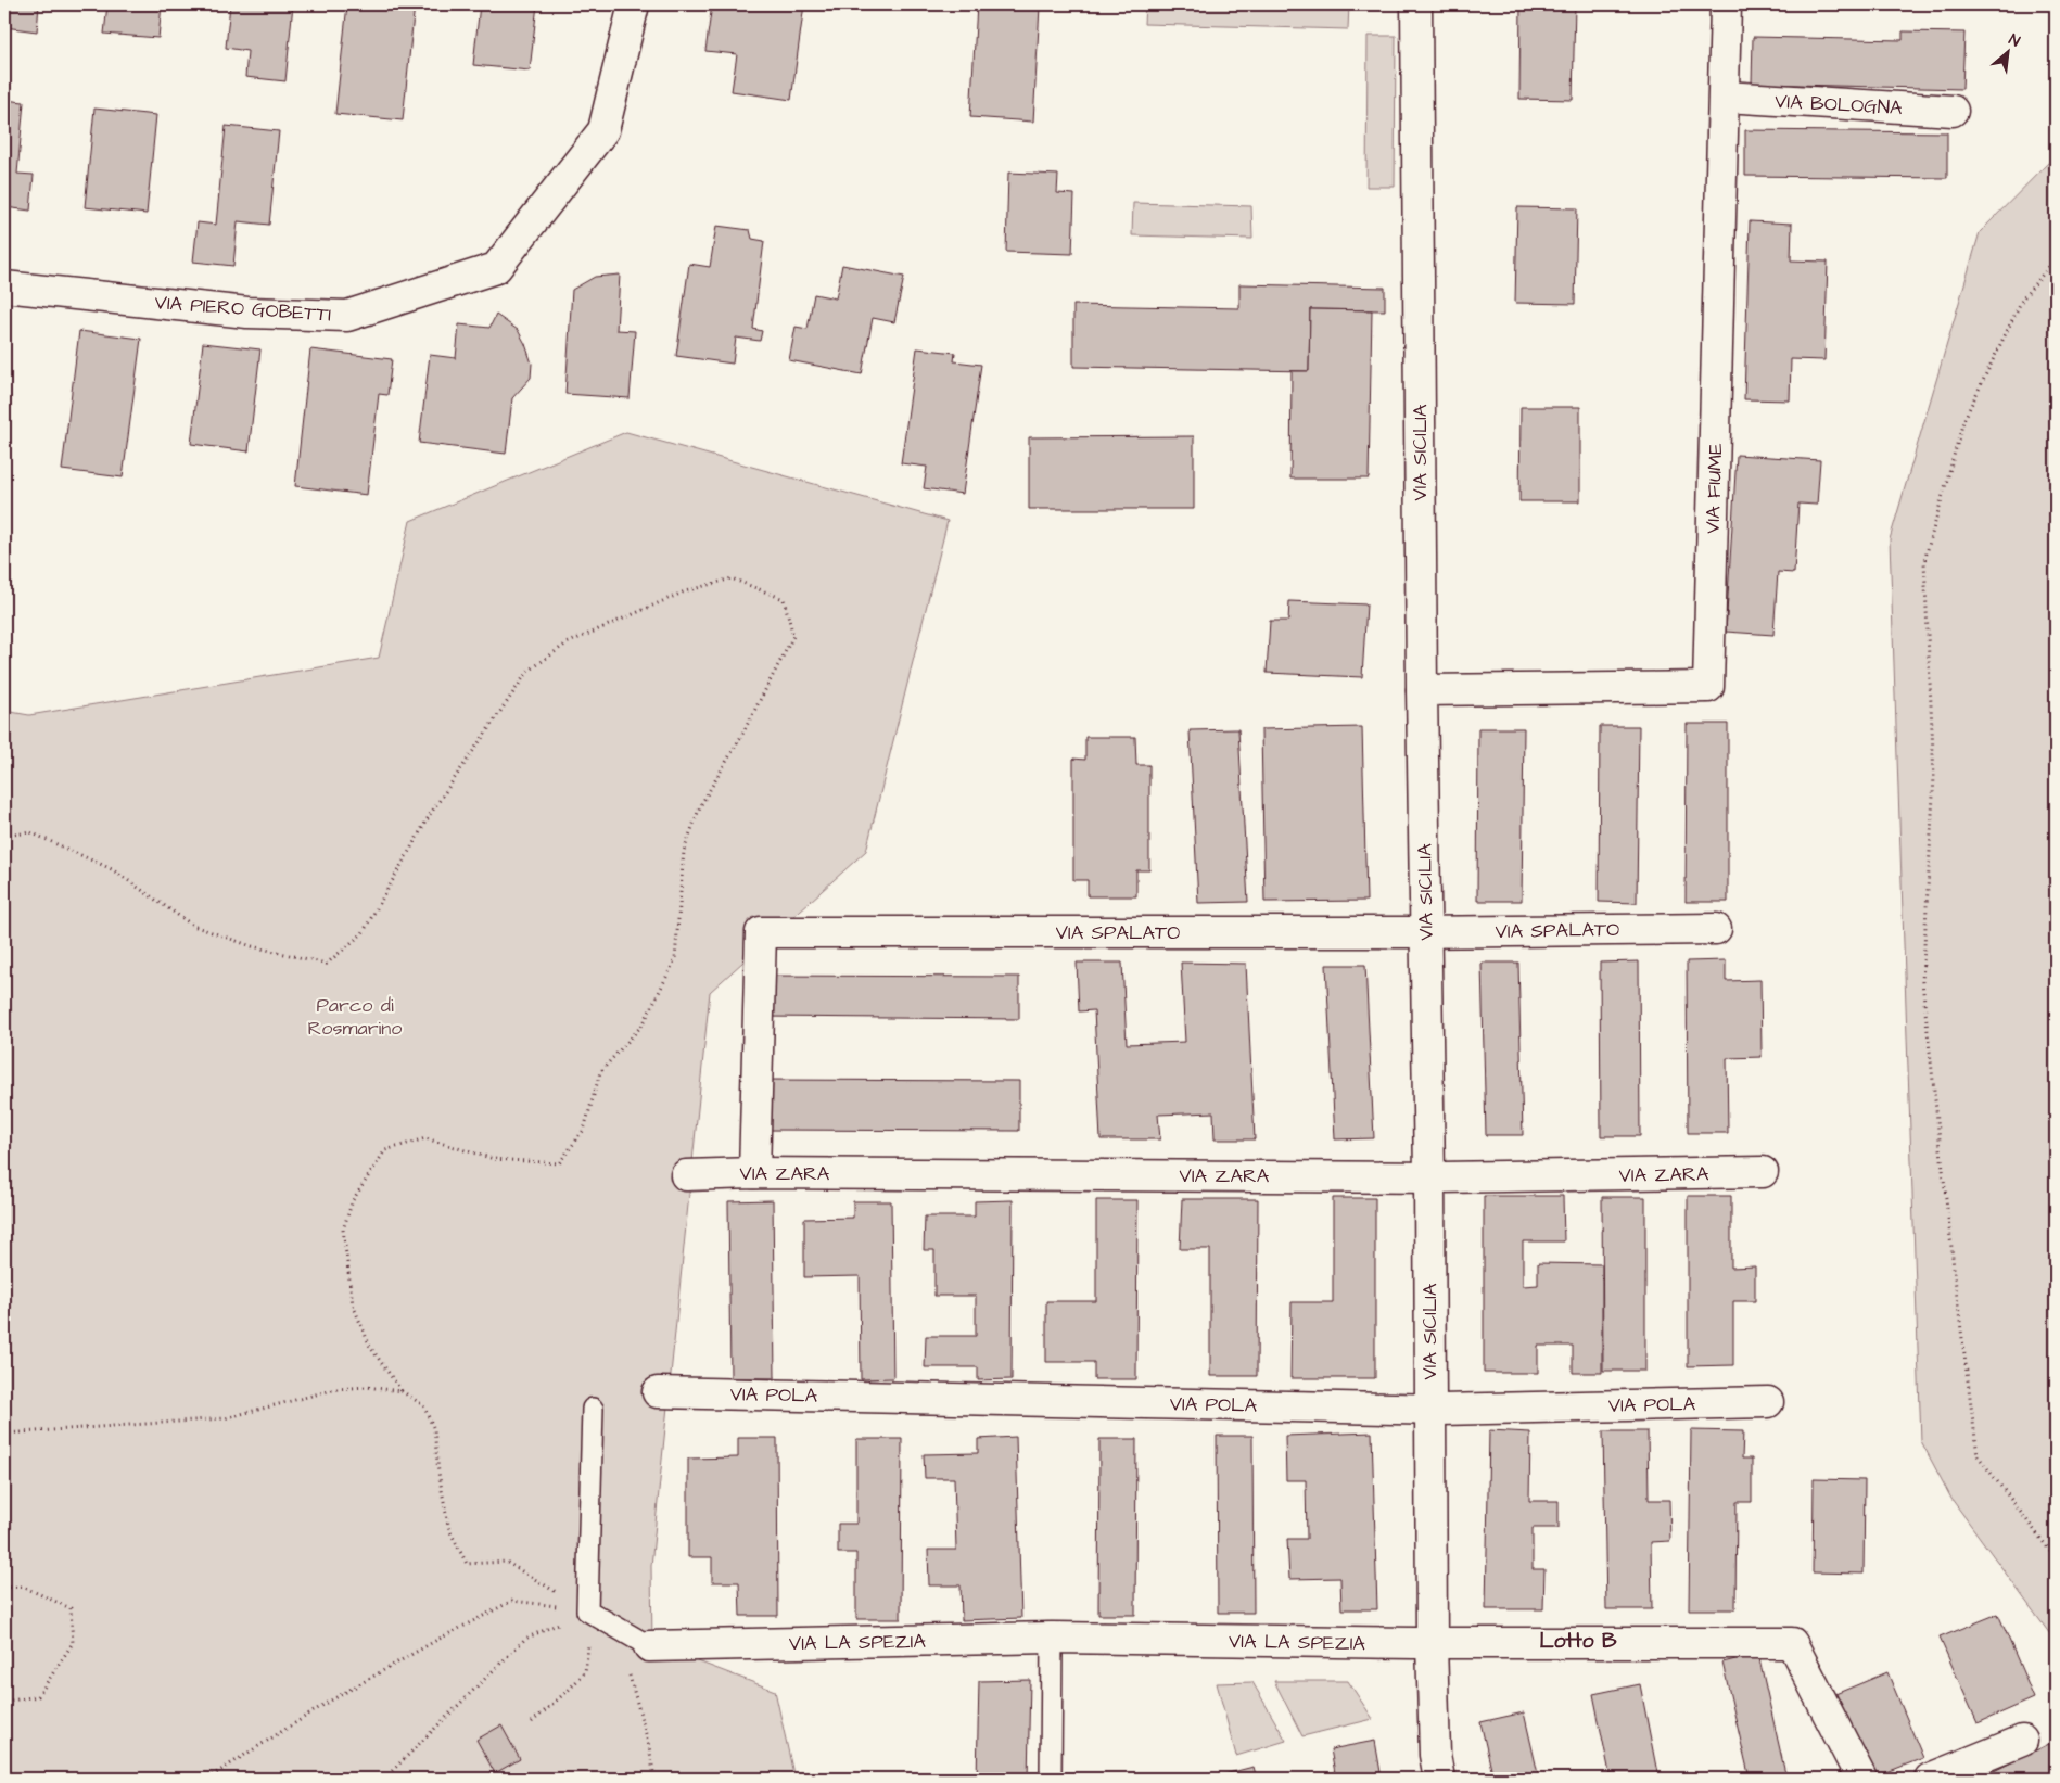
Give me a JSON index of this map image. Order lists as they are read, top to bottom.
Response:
{
  "streets": {
    "street": [
      "VIA BOLOGNA",
      "VIA PIERO GOBETTI",
      "VIA SICILIA",
      "VIA FIUME",
      "VIA SPALATO",
      "VIA ZARA",
      "VIA POLA",
      "VIA LA SPEZIA"
    ]
  },
  "crossings": [
    ["VIA BOLOGNA", "VIA FIUME"],
    ["VIA SICILIA", "VIA FIUME"],
    ["VIA SICILIA", "VIA SPALATO"],
    ["VIA SICILIA", "VIA ZARA"],
    ["VIA SICILIA", "VIA POLA"],
    ["VIA SICILIA", "VIA LA SPEZIA"],
    ["VIA SPALATO", "VIA ZARA"]
  ],
  "districts": ["Lotto B"],
  "parks": ["Parco di Rosmarino"],
  "north": "top right"
}
